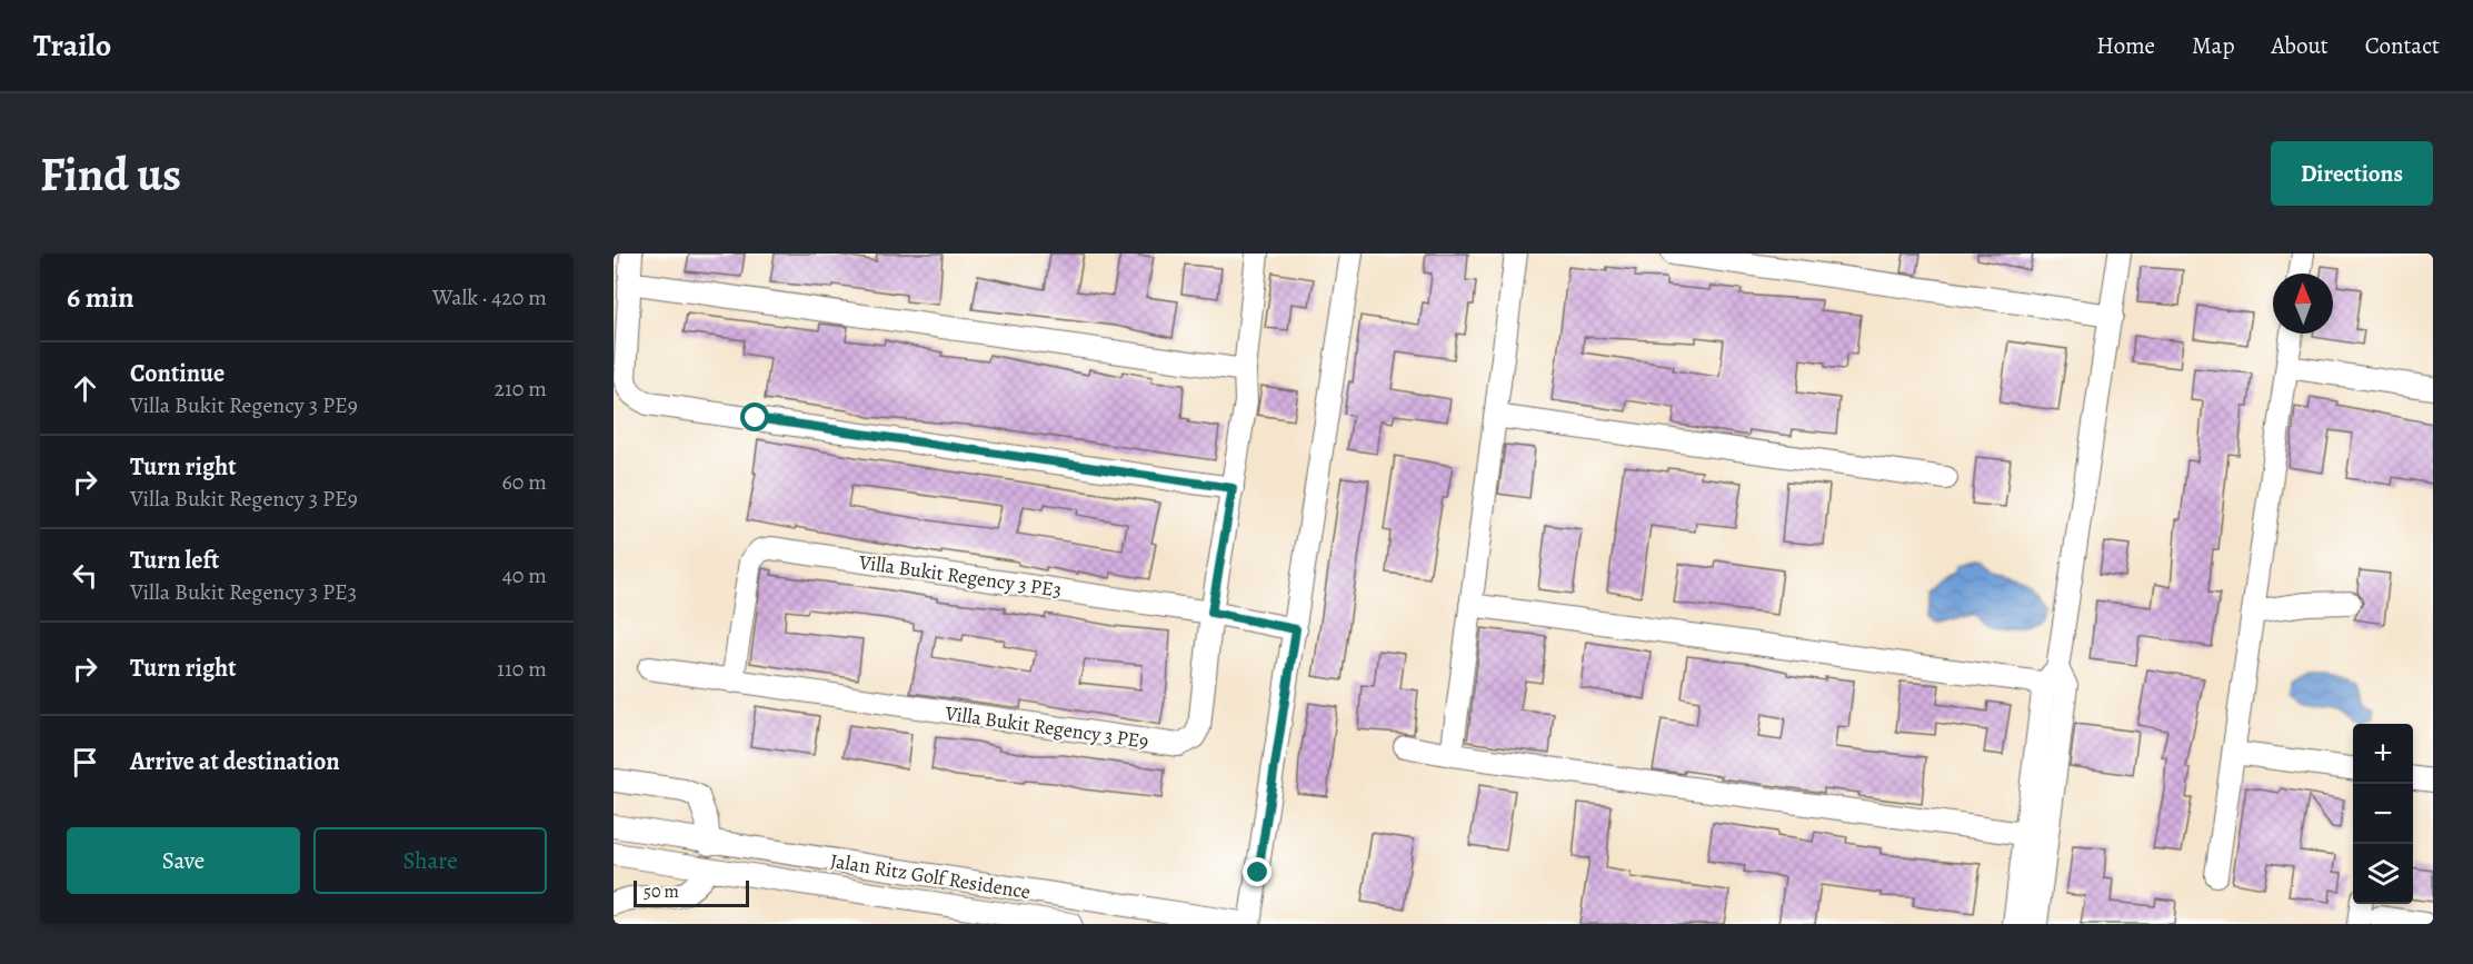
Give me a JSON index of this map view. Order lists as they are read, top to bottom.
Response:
{
  "streets": {
    "street": ["Villa Bukit Regency 3 PE3", "Villa Bukit Regency 3 PE9", "Jalan Ritz Golf Residence"]
  },
  "crossings": [
    ["Villa Bukit Regency 3 PE3", "Villa Bukit Regency 3 PE9"]
  ],
  "scale_bar": "50 m",
  "north": "top",
  "page": {
    "header": "Trailo",
    "nav": [
      "Home",
      "Map",
      "About",
      "Contact"
    ],
    "buttons": [
      "Directions",
      ["Save", "Share"]
    ],
    "title": "Find us",
    "heading": ["6 min", "Walk · 420 m"],
    "list": [
      ["Continue", "Villa Bukit Regency 3 PE9", "210 m"],
      ["Turn right", "Villa Bukit Regency 3 PE9", "60 m"],
      ["Turn left", "Villa Bukit Regency 3 PE3", "40 m"],
      ["Turn right", "110 m"],
      "Arrive at destination"
    ],
    "map_buttons": ["+", "−"],
    "scale": "50 m"
  }
}
